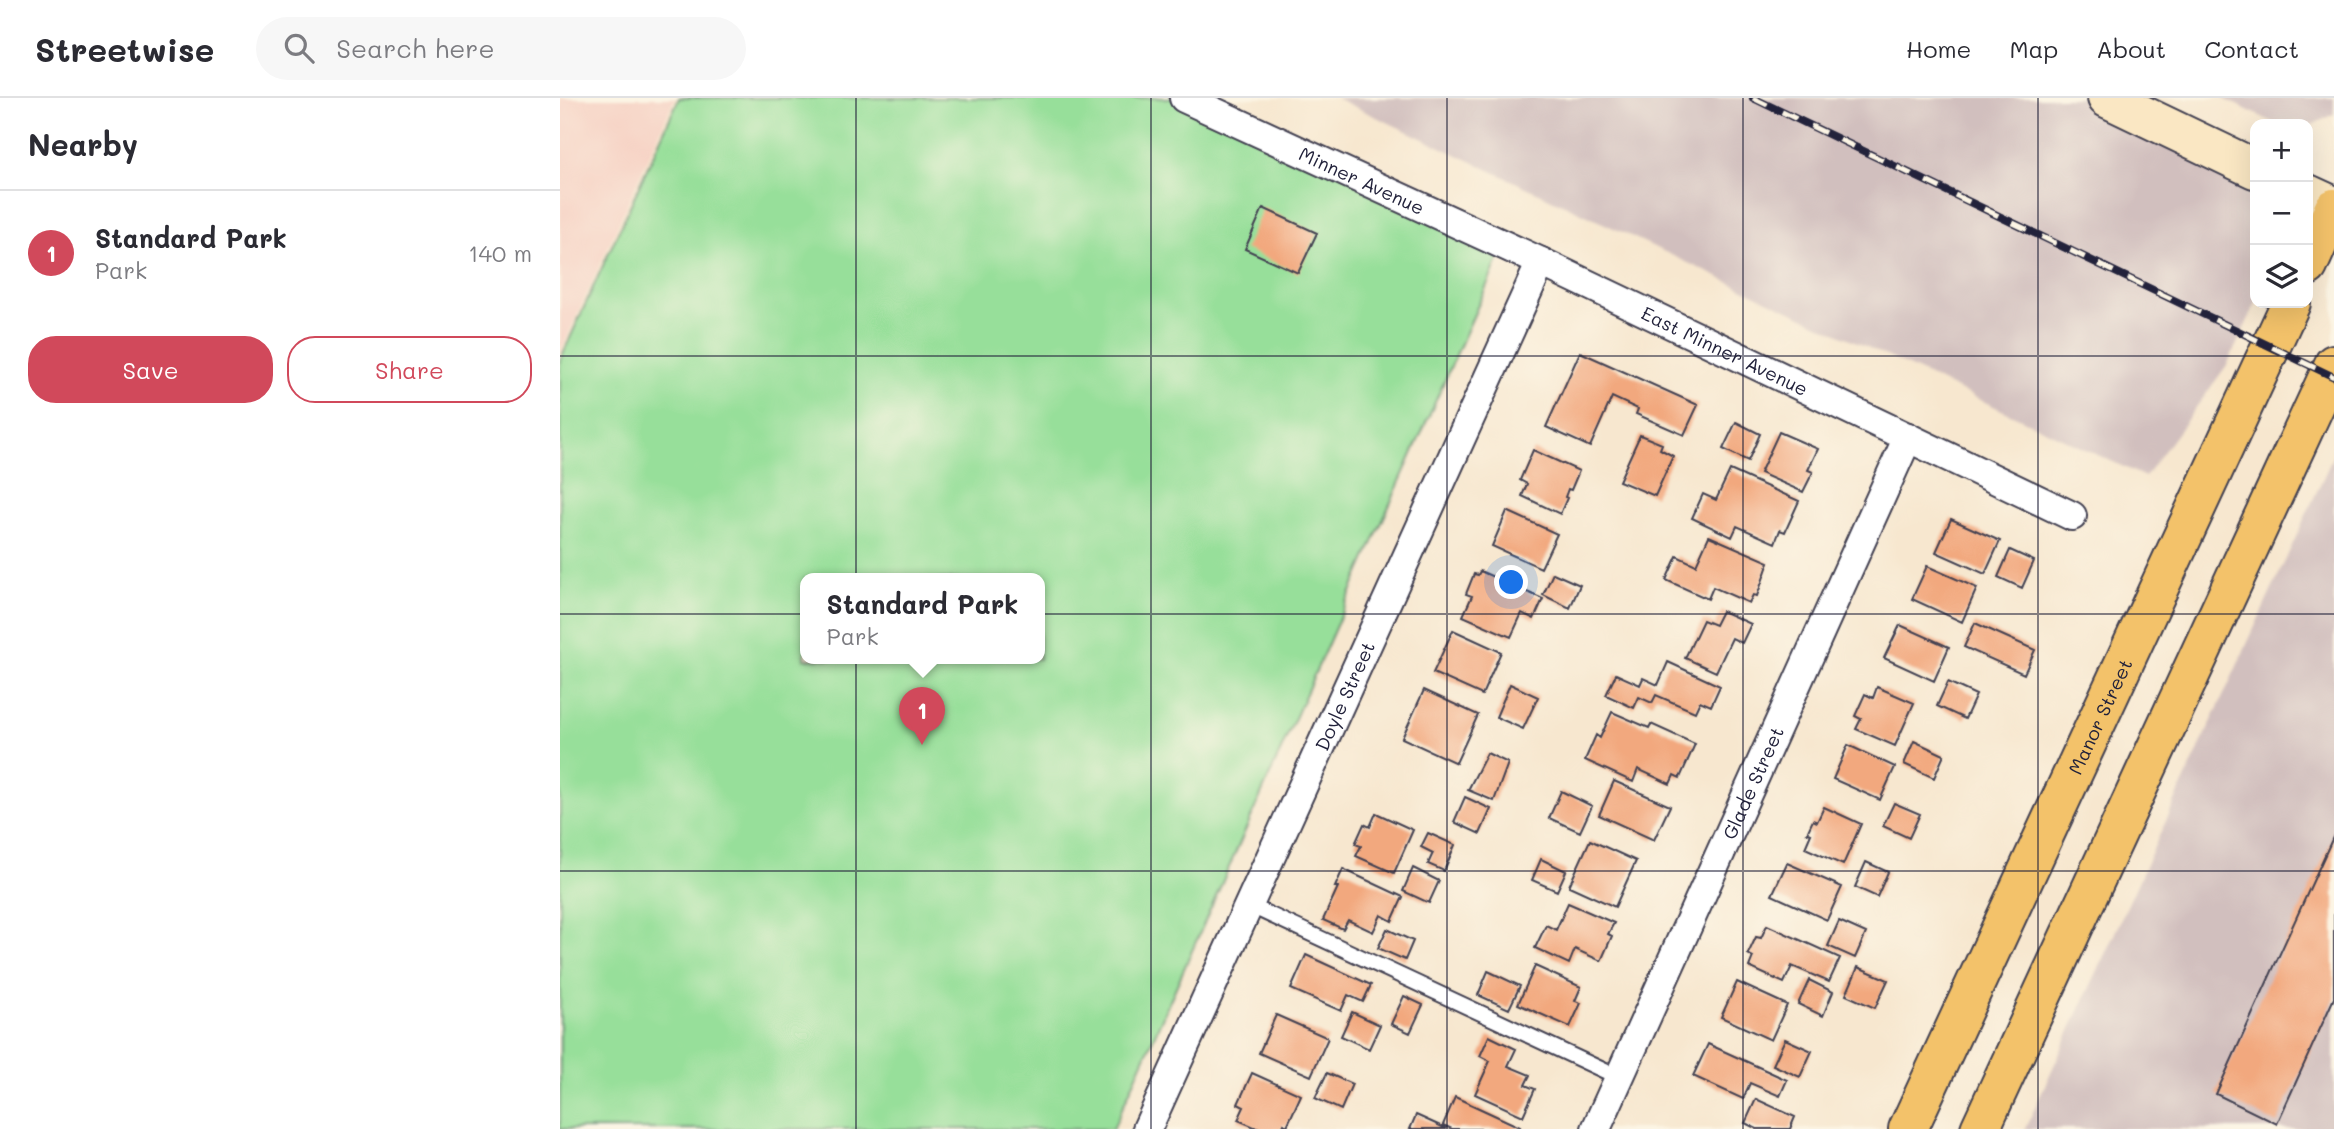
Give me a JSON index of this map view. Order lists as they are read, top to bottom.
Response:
{
  "streets": {
    "main road": ["Manor Street"],
    "street": [
      "Minner Avenue",
      "East Minner Avenue",
      "Doyle Street",
      "Glade Street"
    ]
  },
  "crossings": [
    ["Minner Avenue", "East Minner Avenue"],
    ["Minner Avenue", "Doyle Street"],
    ["East Minner Avenue", "Doyle Street"],
    ["East Minner Avenue", "Glade Street"]
  ],
  "page": {
    "header": "Streetwise",
    "search": "Search here",
    "nav": [
      "Home",
      "Map",
      "About",
      "Contact"
    ],
    "heading": "Nearby",
    "map_buttons": ["+", "−"],
    "list": [
      {
        "mark": "1",
        "name": "Standard Park",
        "note": "Park",
        "value": "140 m"
      }
    ],
    "buttons": ["Save", "Share"],
    "popup": ["Standard Park", "Park"],
    "pins": "1"
  }
}
